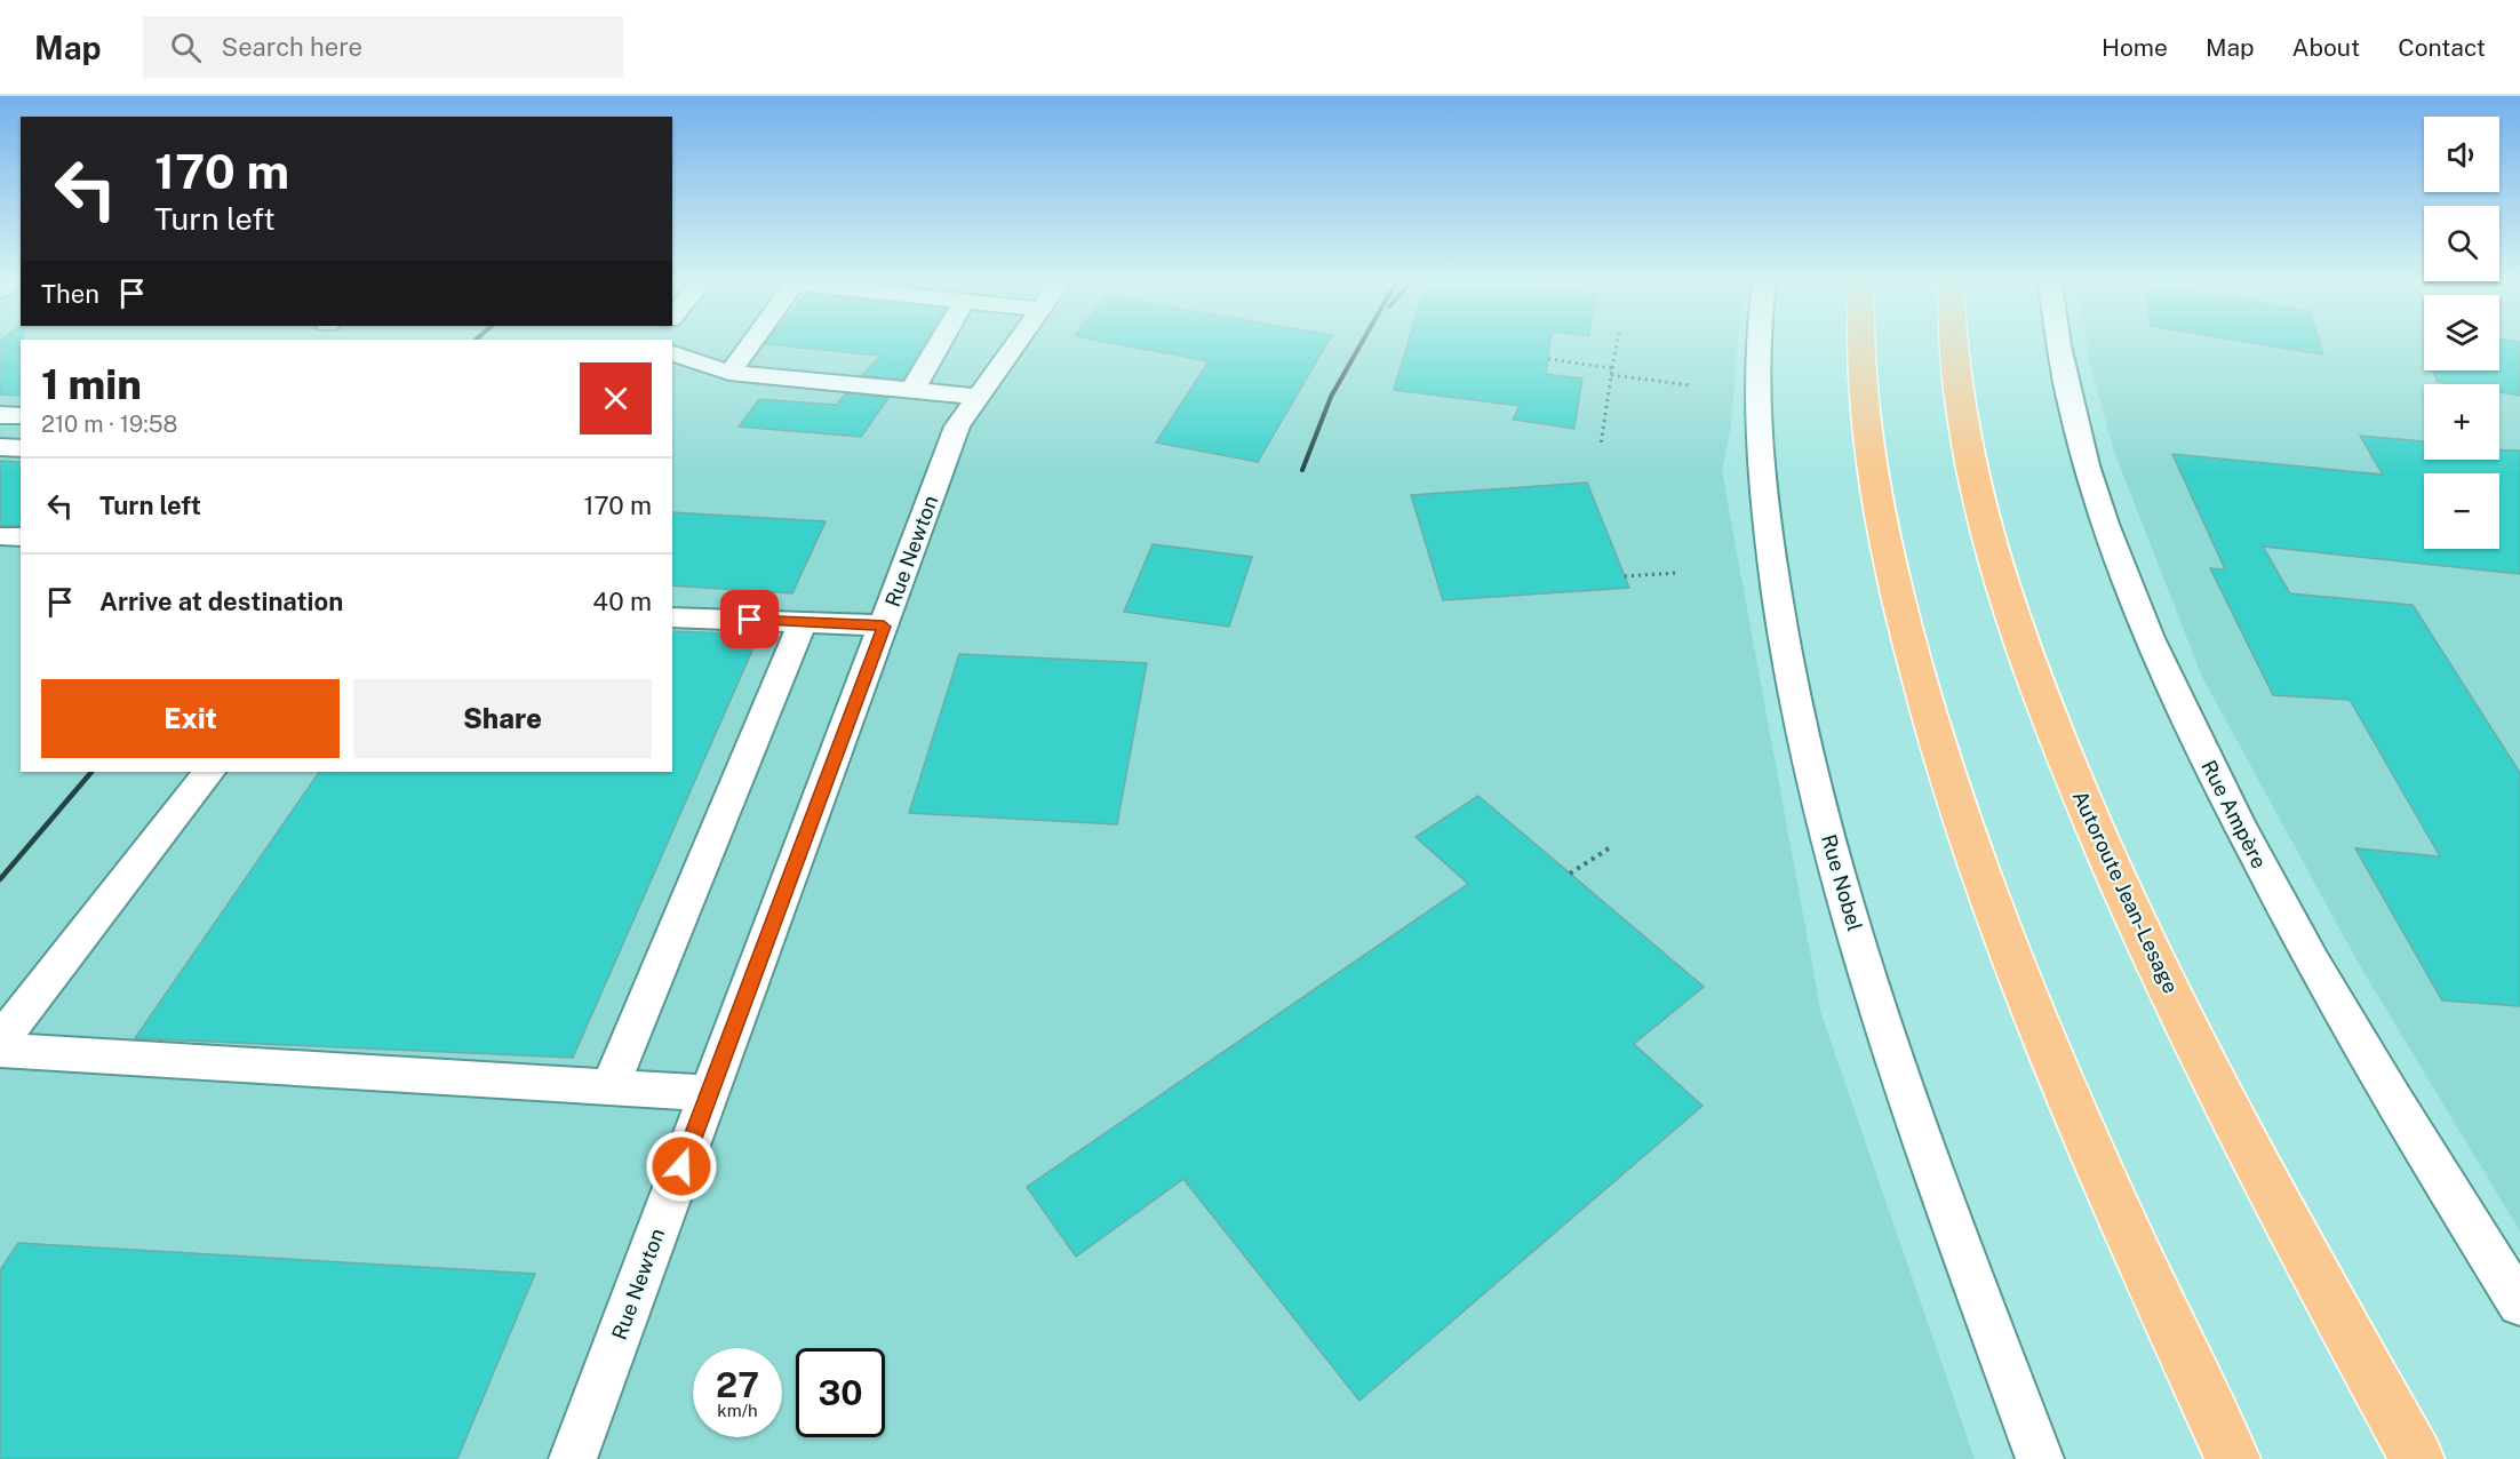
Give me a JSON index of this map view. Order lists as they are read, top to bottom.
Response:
{
  "streets": {
    "highway": ["Autoroute Jean-Lesage"],
    "street": ["Rue Newton", "Rue Ampère", "Rue Nobel"]
  },
  "page": {
    "header": "Map",
    "search": "Search here",
    "nav": [
      "Home",
      "Map",
      "About",
      "Contact"
    ],
    "map_buttons": ["+", "−"],
    "turn": ["170 m", "Turn left"],
    "then": "Then",
    "heading": ["1 min", "210 m · 19:58"],
    "list": [
      {
        "name": "Turn left",
        "value": "170 m"
      },
      {
        "name": "Arrive at destination",
        "value": "40 m"
      }
    ],
    "buttons": ["Exit", "Share"],
    "speed": "27 km/h",
    "limit": "30"
  }
}
